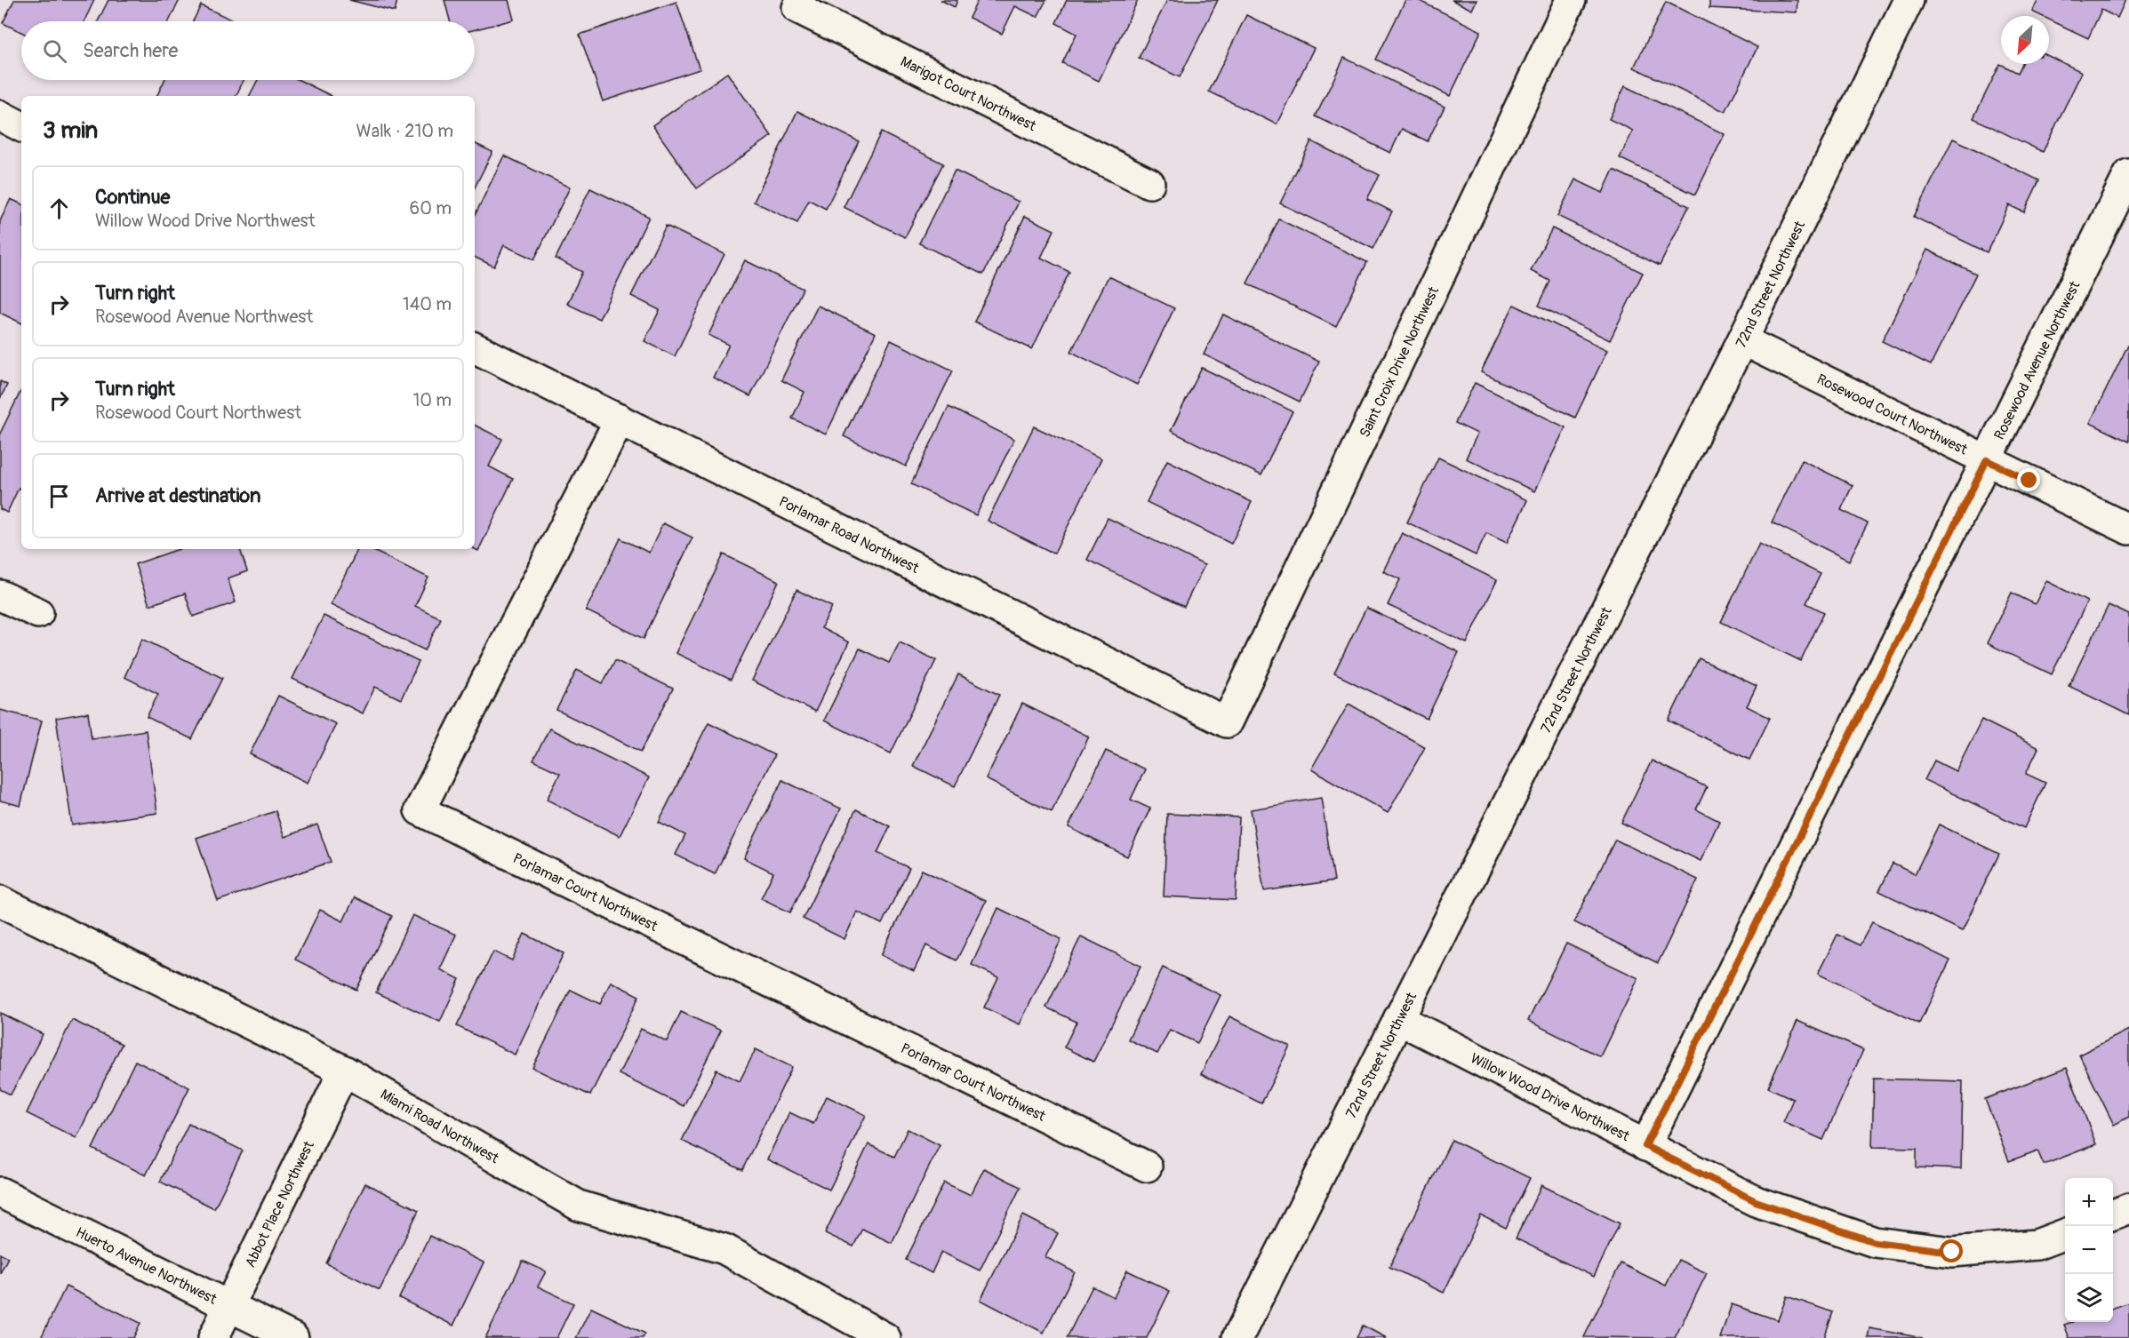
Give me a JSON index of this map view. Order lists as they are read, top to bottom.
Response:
{
  "streets": {
    "street": [
      "Marigot Court Northwest",
      "72nd Street Northwest",
      "Rosewood Avenue Northwest",
      "Saint Croix Drive Northwest",
      "Rosewood Court Northwest",
      "Porlamar Road Northwest",
      "Porlamar Court Northwest",
      "Willow Wood Drive Northwest",
      "Miami Road Northwest",
      "Abbot Place Northwest",
      "Huerto Avenue Northwest"
    ]
  },
  "crossings": [
    ["72nd Street Northwest", "Rosewood Court Northwest"],
    ["72nd Street Northwest", "Willow Wood Drive Northwest"],
    ["Rosewood Avenue Northwest", "Rosewood Court Northwest"],
    ["Rosewood Avenue Northwest", "Willow Wood Drive Northwest"],
    ["Saint Croix Drive Northwest", "Porlamar Road Northwest"],
    ["Porlamar Road Northwest", "Porlamar Court Northwest"],
    ["Miami Road Northwest", "Abbot Place Northwest"],
    ["Abbot Place Northwest", "Huerto Avenue Northwest"]
  ],
  "north": "bottom left",
  "page": {
    "search": "Search here",
    "heading": ["3 min", "Walk · 210 m"],
    "list": [
      ["Continue", "Willow Wood Drive Northwest", "60 m"],
      ["Turn right", "Rosewood Avenue Northwest", "140 m"],
      ["Turn right", "Rosewood Court Northwest", "10 m"],
      "Arrive at destination"
    ],
    "map_buttons": ["+", "−"]
  }
}
